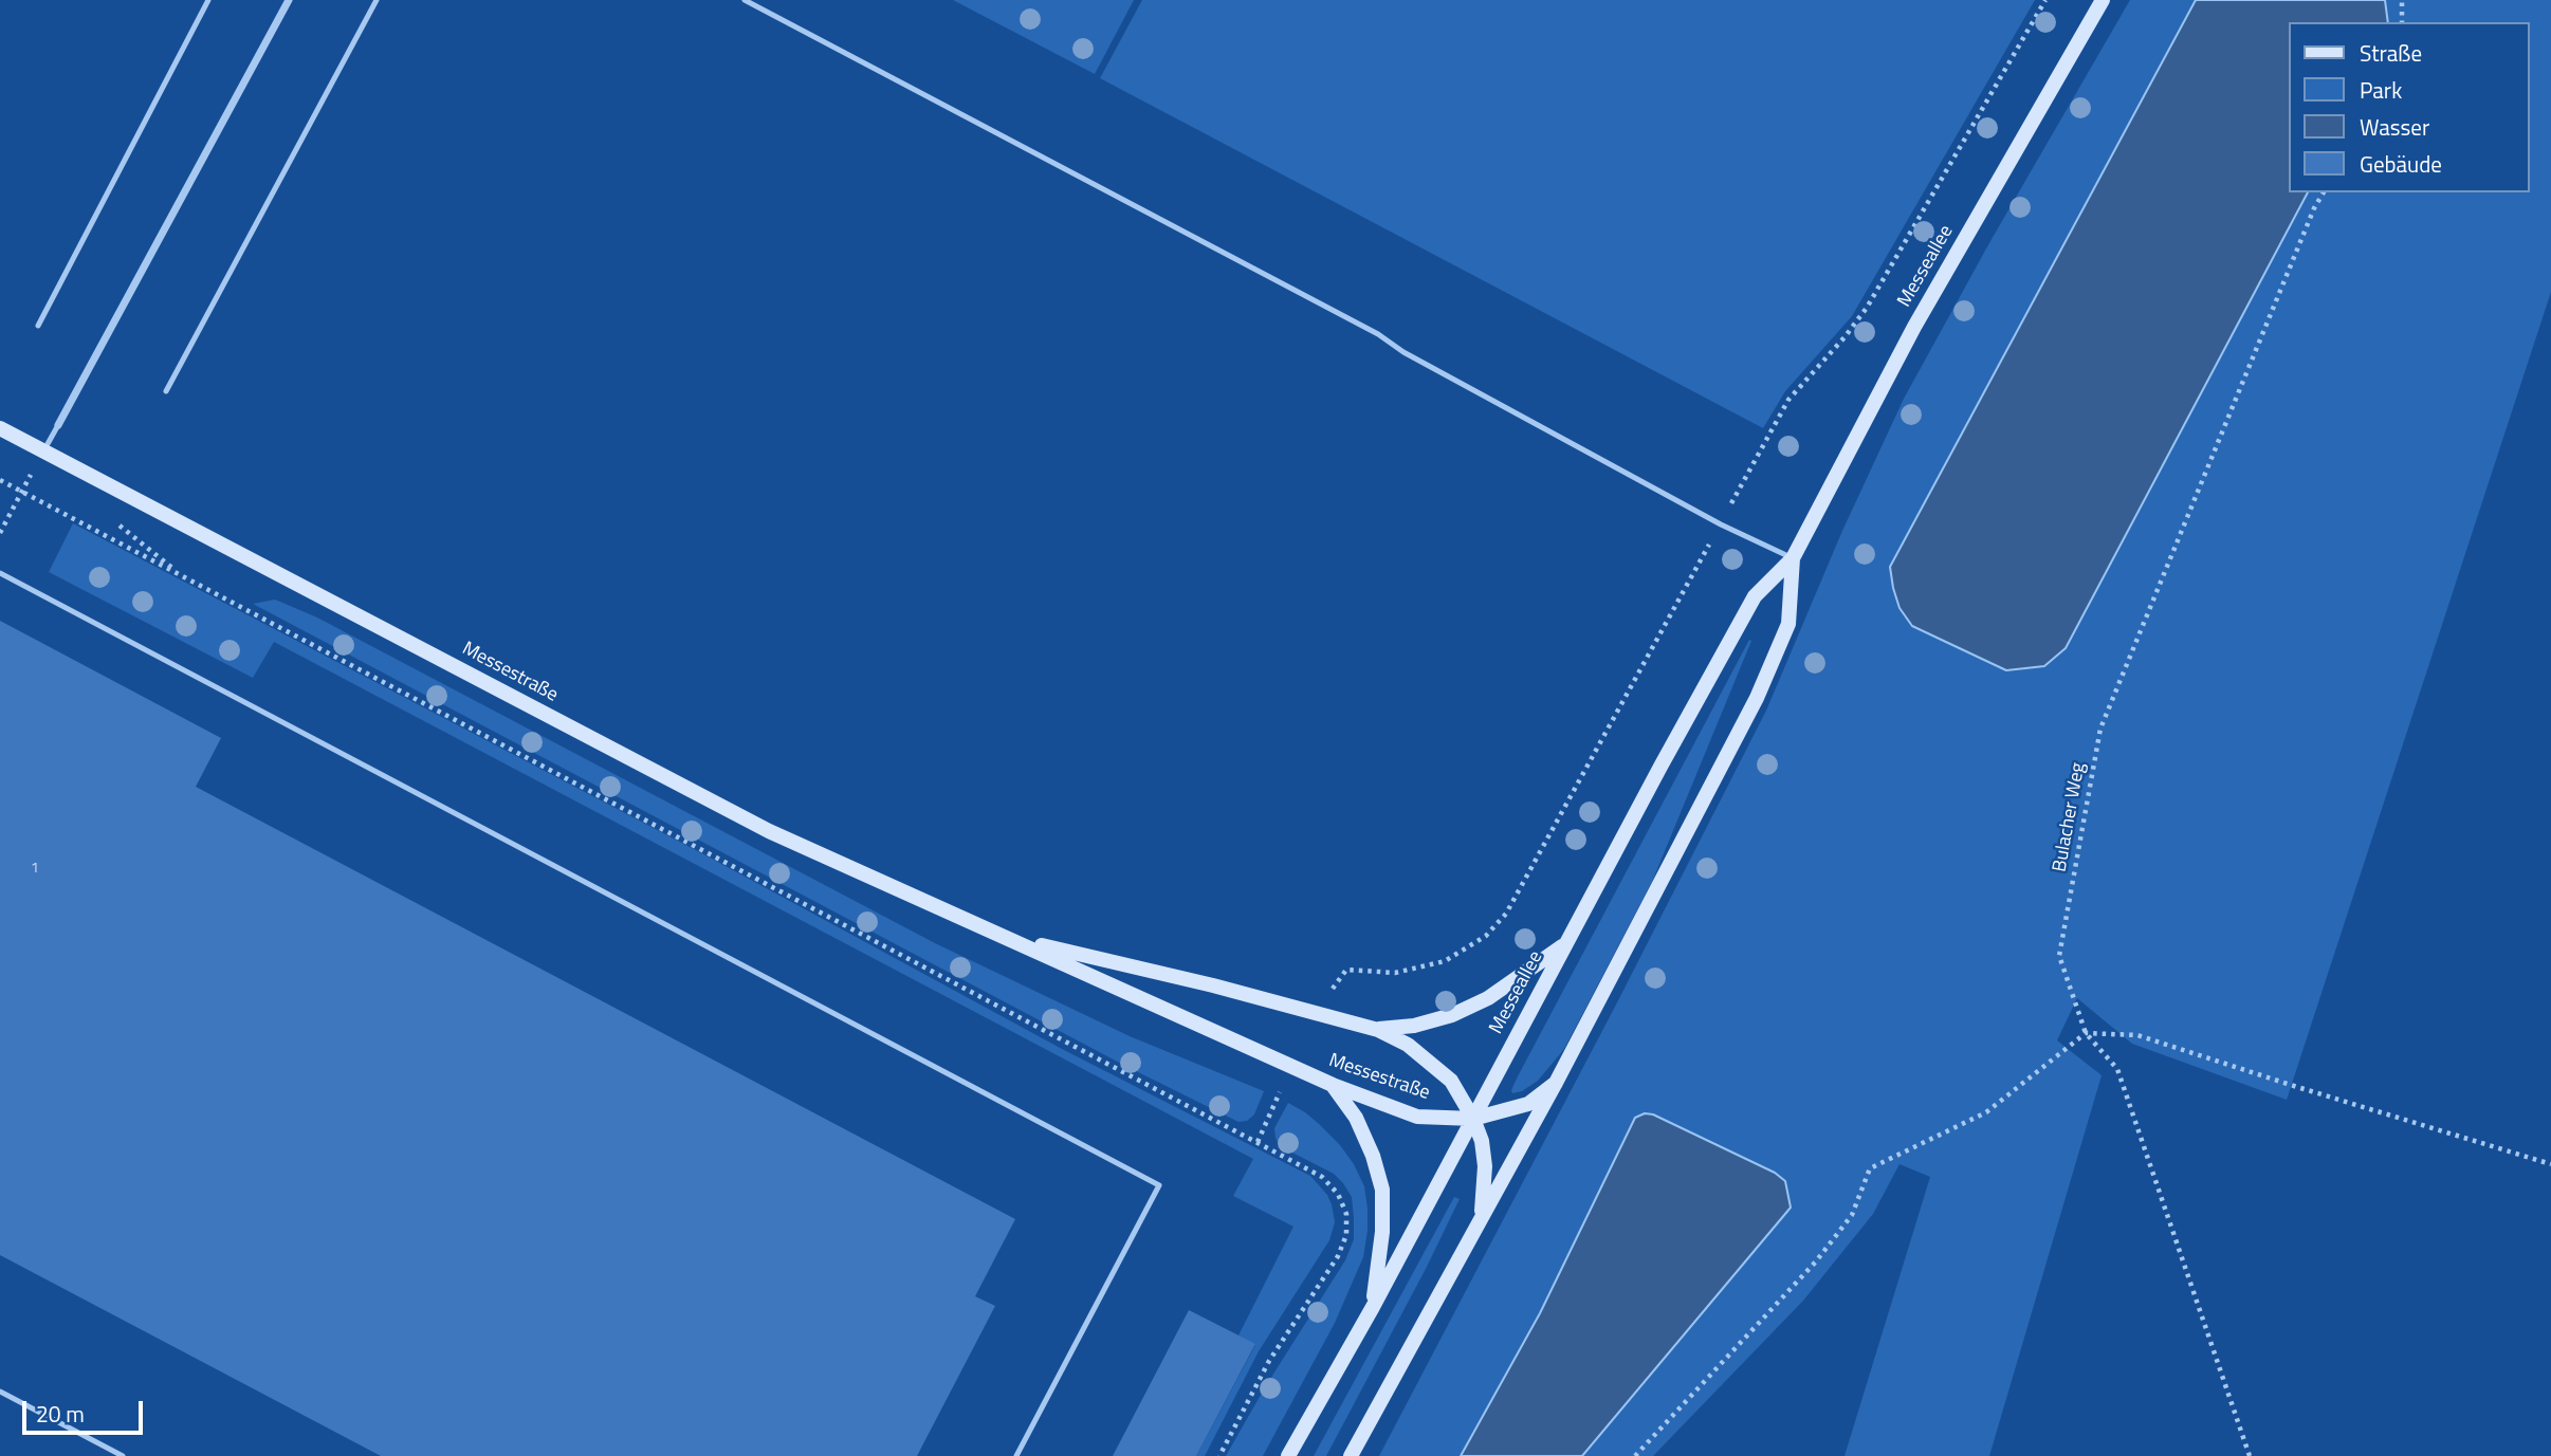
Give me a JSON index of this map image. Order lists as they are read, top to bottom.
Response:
{
  "streets": {
    "street": ["Messeallee", "Messestraße"],
    "path": ["Bulacher Weg"]
  },
  "crossings": [
    ["Messeallee", "Messestraße"]
  ],
  "house_numbers": ["1"],
  "legend": [
    "Straße",
    "Park",
    "Wasser",
    "Gebäude"
  ],
  "scale_bar": "20 m"
}
